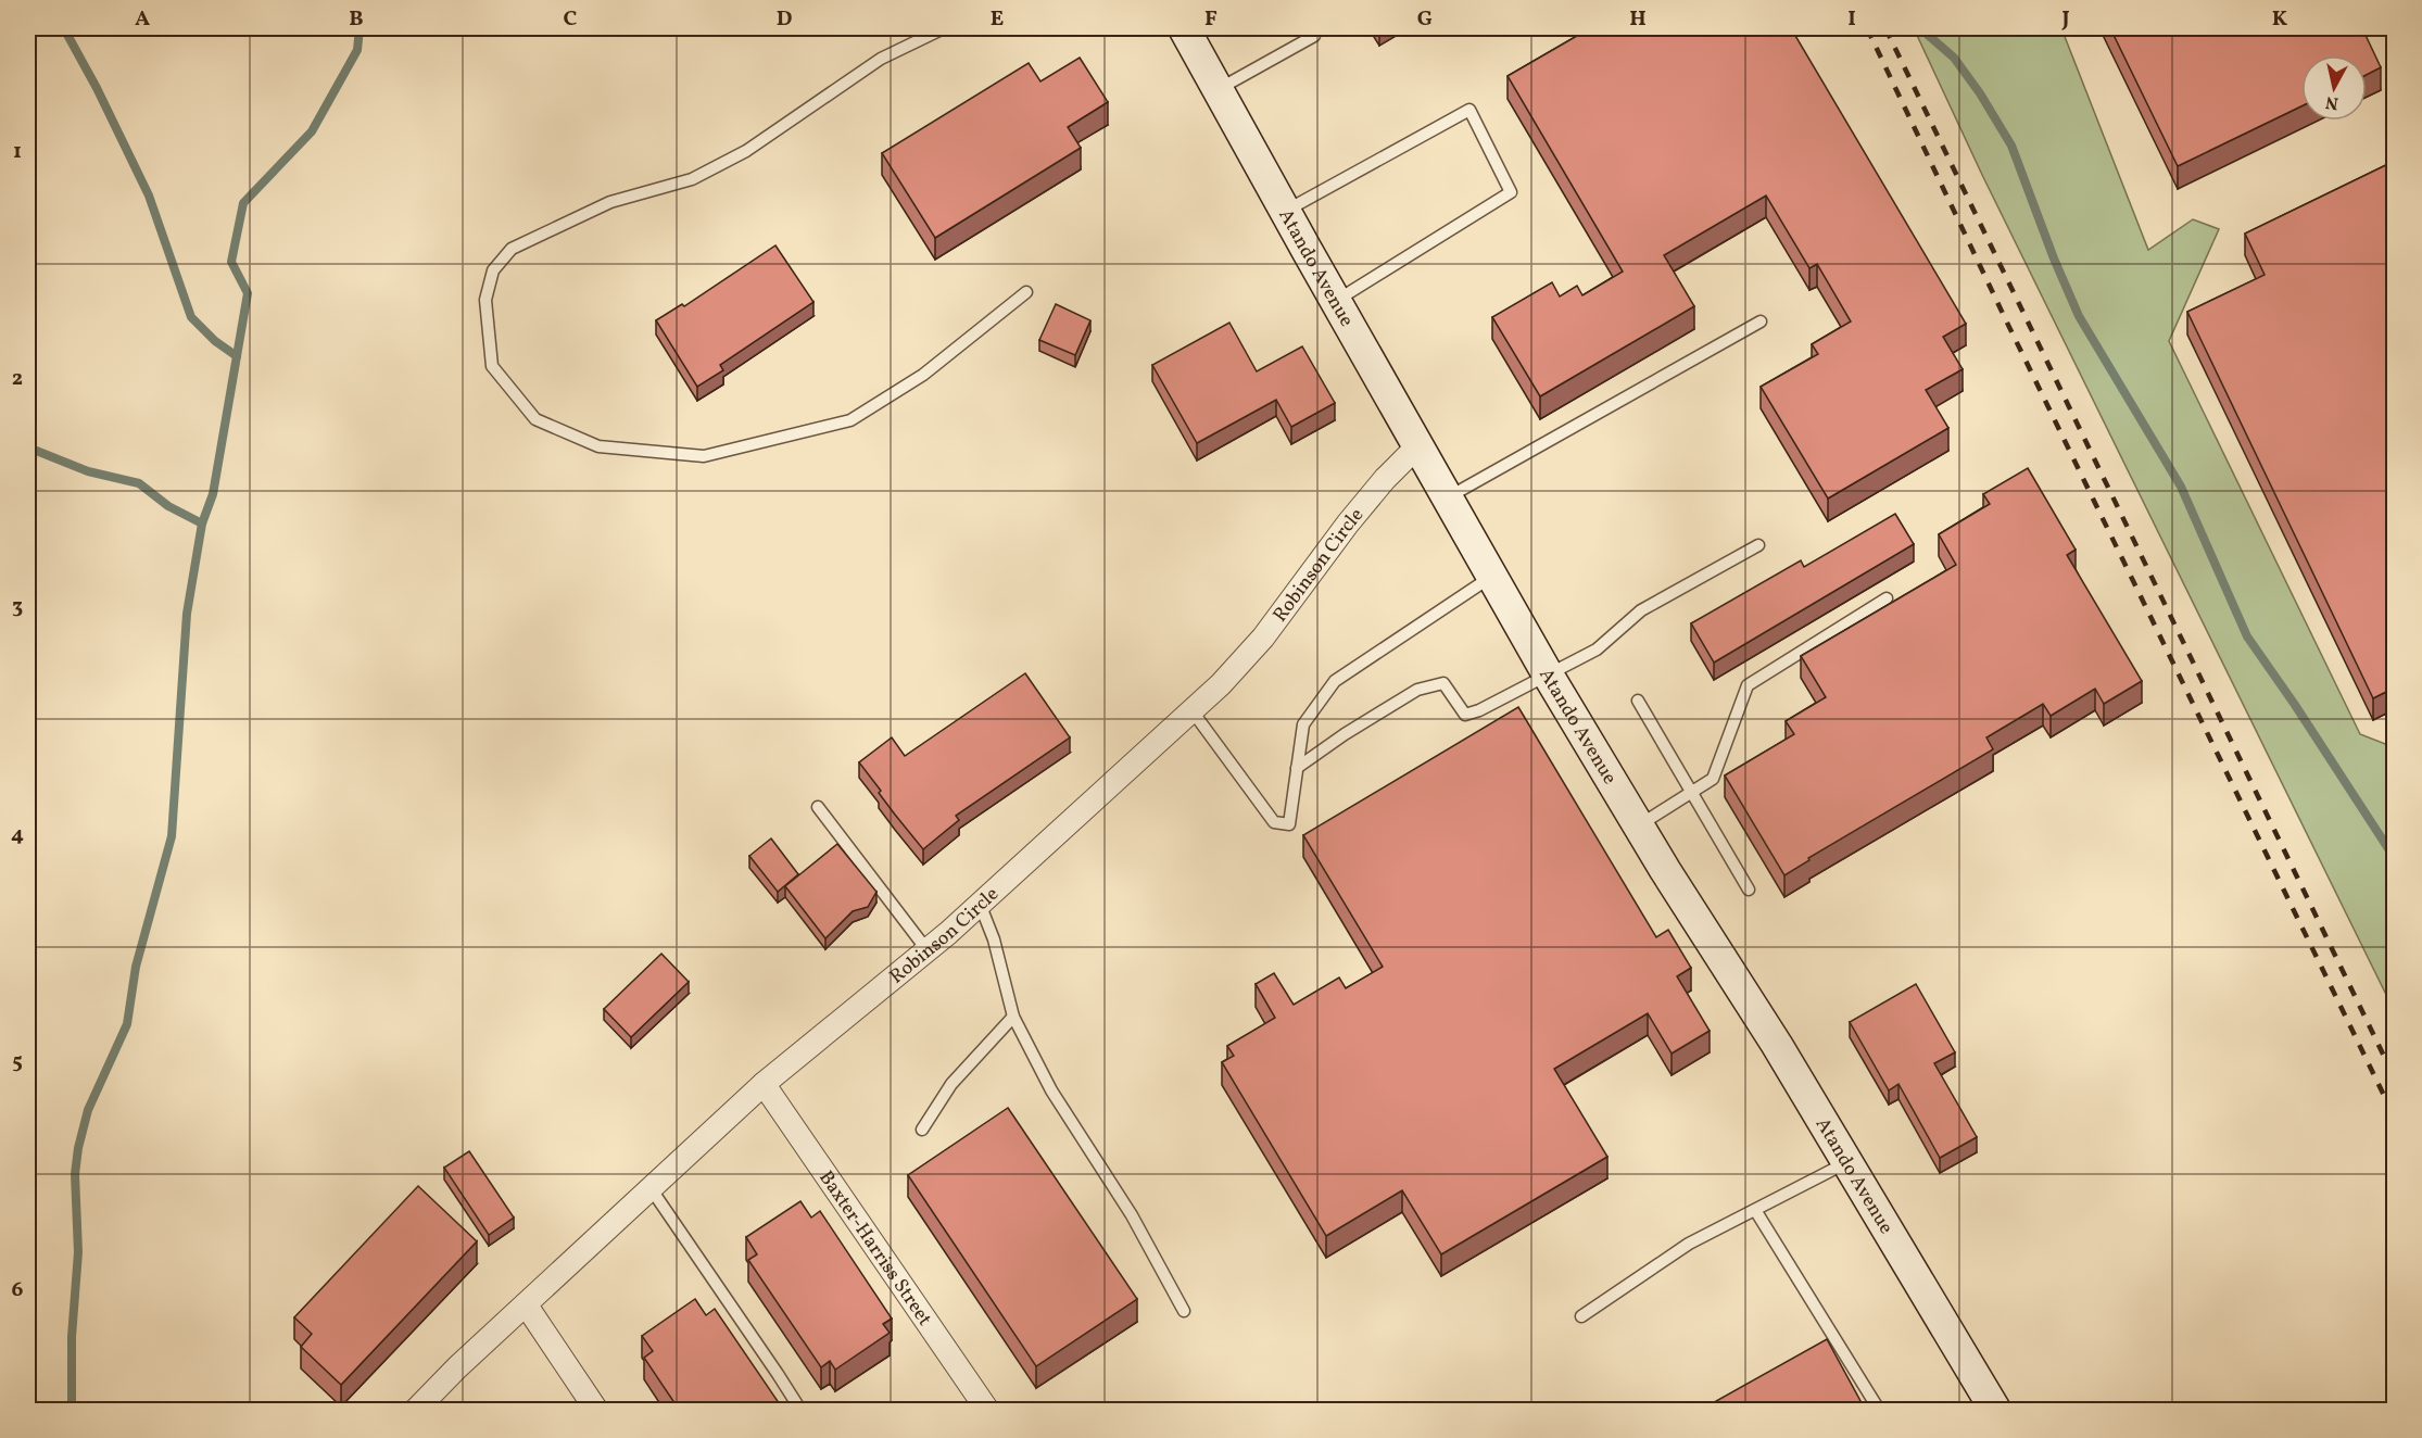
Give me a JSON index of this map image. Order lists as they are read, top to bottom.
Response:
{
  "streets": {
    "main road": ["Atando Avenue"],
    "street": ["Robinson Circle", "Baxter-Harriss Street"]
  },
  "crossings": [
    ["Atando Avenue", "Robinson Circle"],
    ["Robinson Circle", "Baxter-Harriss Street"]
  ],
  "north": "bottom",
  "grid": {
    "columns": [
      "A",
      "B",
      "C",
      "D",
      "E",
      "F",
      "G",
      "H",
      "I",
      "J",
      "K"
    ],
    "rows": [
      "1",
      "2",
      "3",
      "4",
      "5",
      "6"
    ]
  }
}
